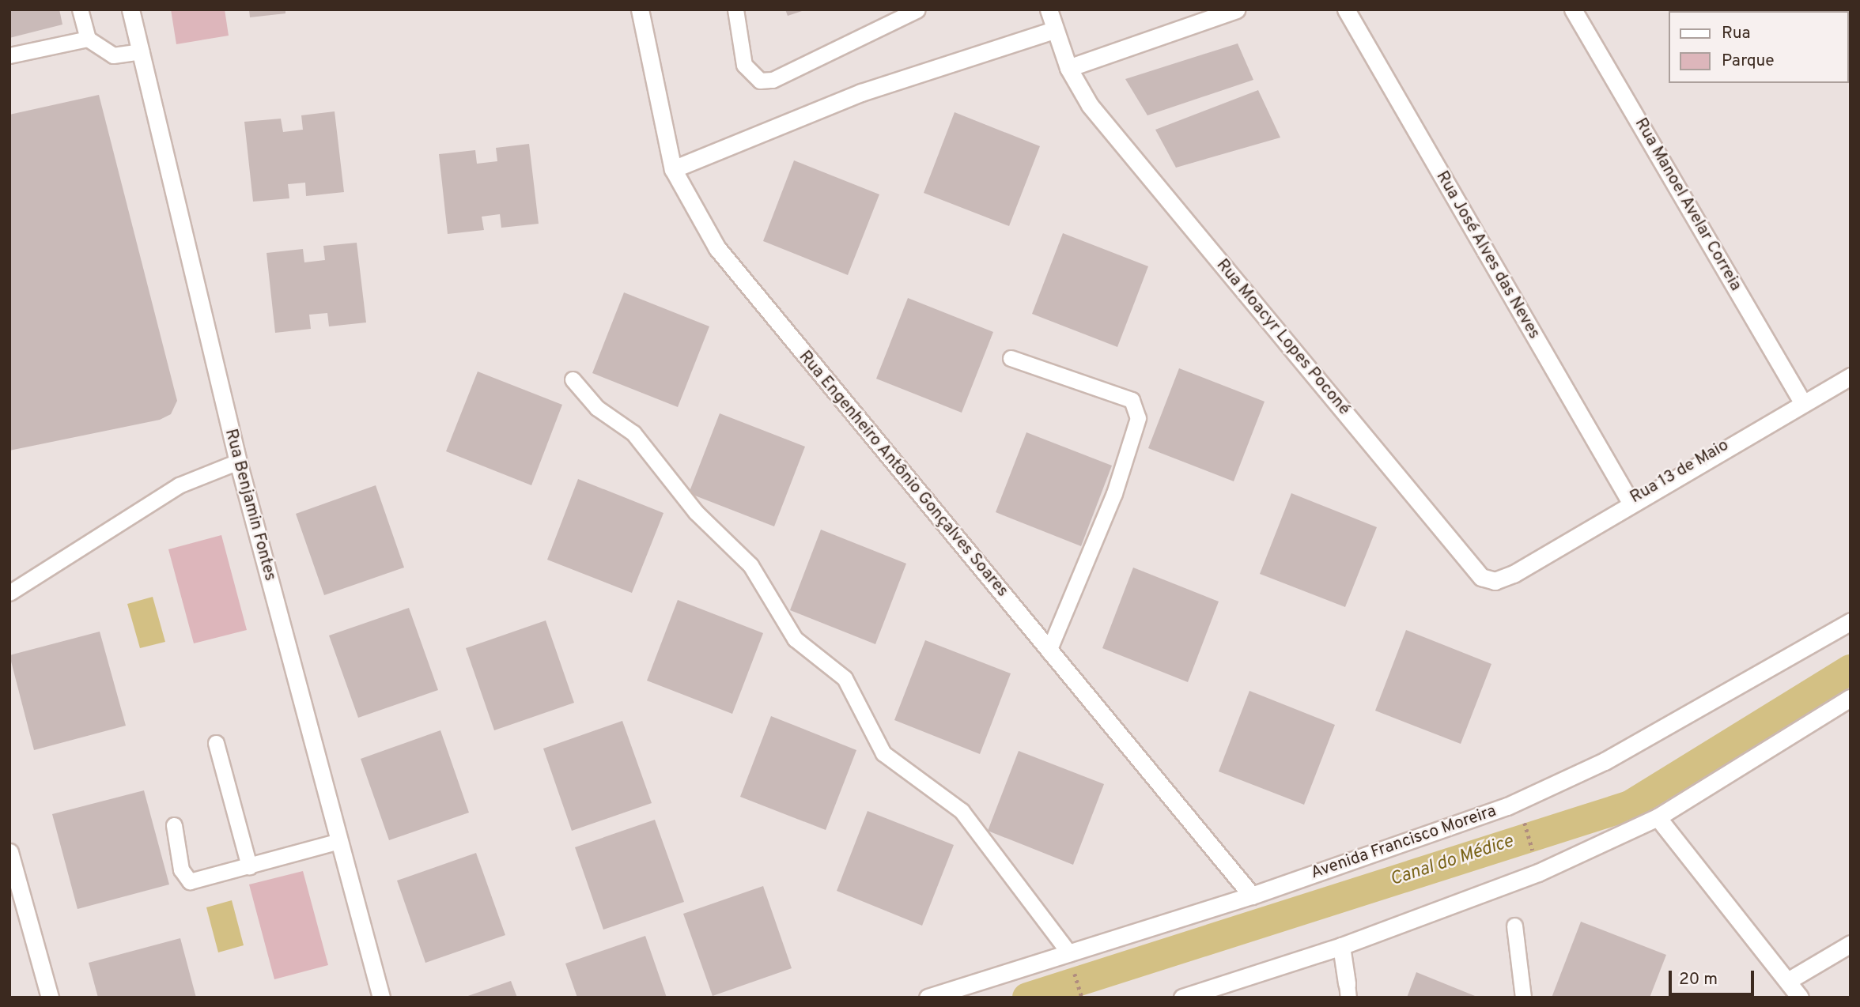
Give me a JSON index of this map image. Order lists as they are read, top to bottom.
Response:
{
  "streets": {
    "street": [
      "Rua Manoel Avelar Correia",
      "Rua José Alves das Neves",
      "Rua Moacyr Lopes Poconé",
      "Rua 13 de Maio",
      "Rua Engenheiro Antônio Gonçalves Soares",
      "Rua Benjamin Fontes",
      "Avenida Francisco Moreira"
    ]
  },
  "crossings": [
    ["Rua Manoel Avelar Correia", "Rua 13 de Maio"],
    ["Rua José Alves das Neves", "Rua 13 de Maio"],
    ["Rua Moacyr Lopes Poconé", "Rua 13 de Maio"],
    ["Rua Engenheiro Antônio Gonçalves Soares", "Avenida Francisco Moreira"]
  ],
  "water": ["Canal do Médice"],
  "legend": ["Rua", "Parque"],
  "scale_bar": "20 m"
}
